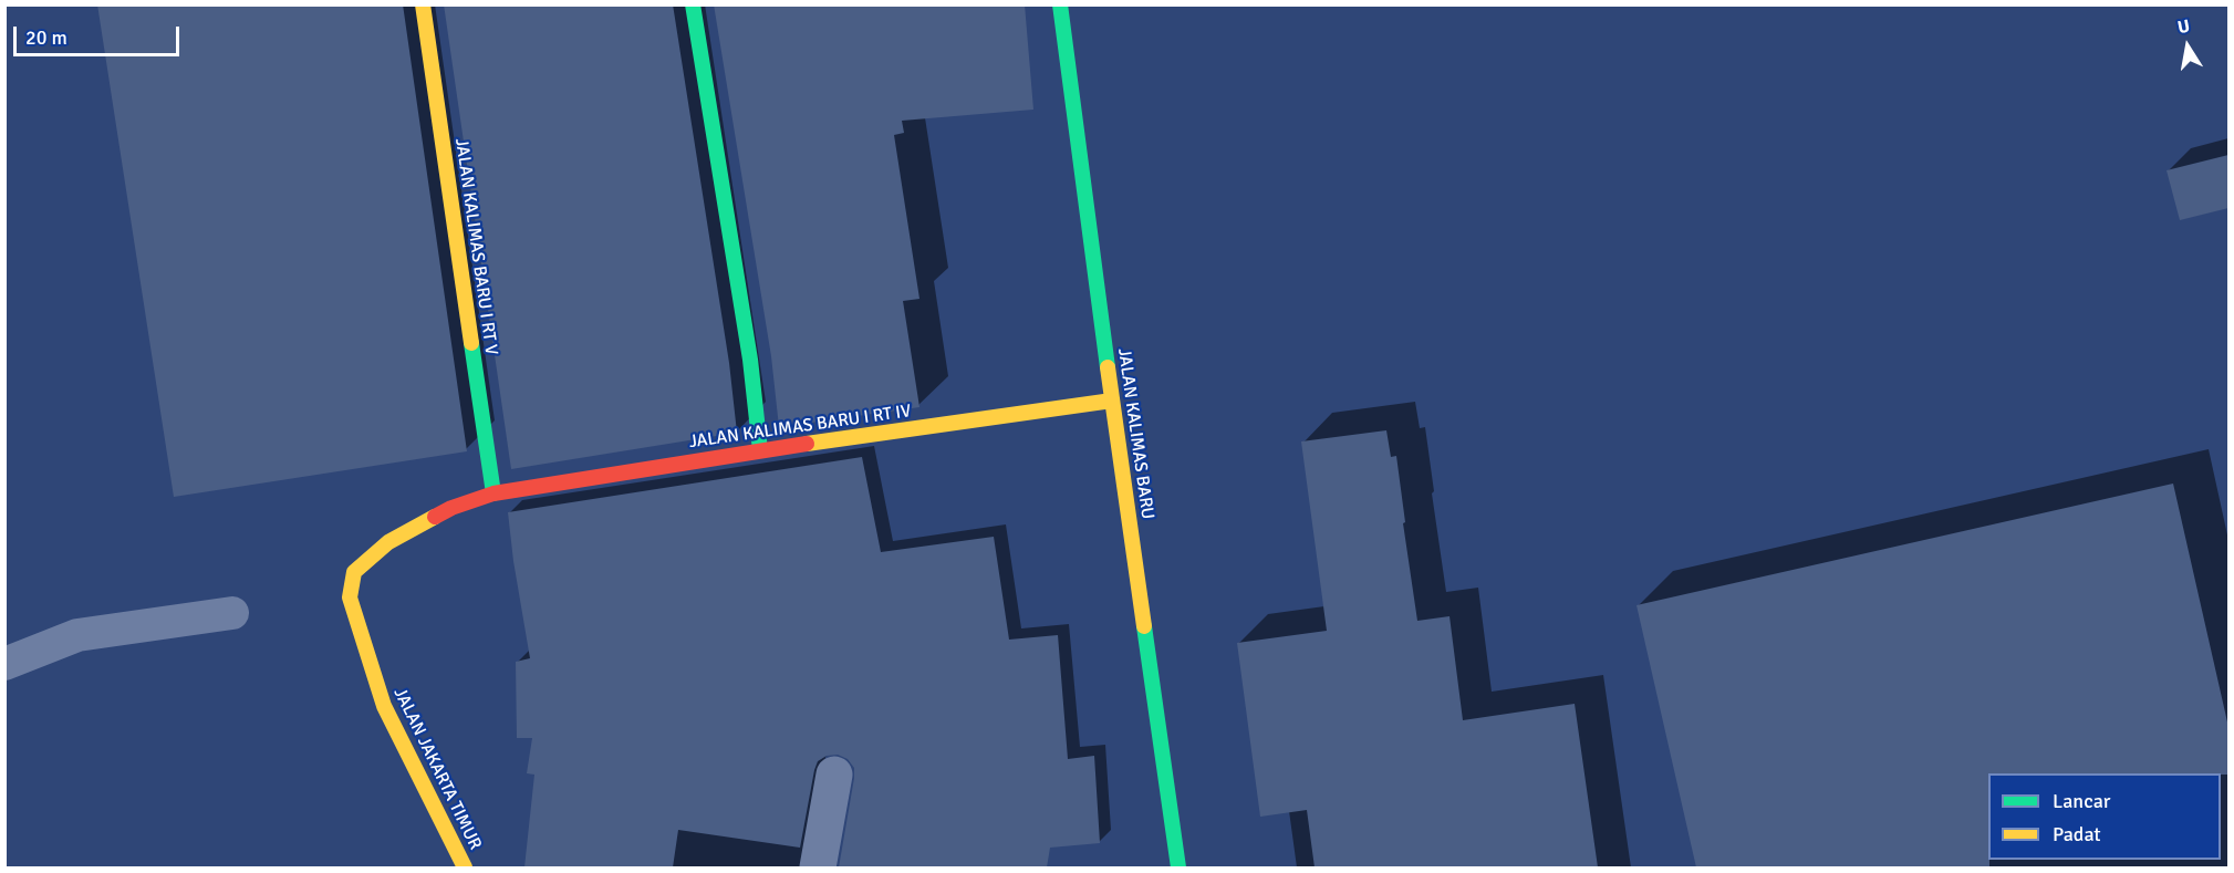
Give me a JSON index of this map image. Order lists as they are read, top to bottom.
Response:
{
  "streets": {
    "street": [
      "JALAN KALIMAS BARU I RT V",
      "JALAN KALIMAS BARU I RT IV",
      "JALAN KALIMAS BARU",
      "JALAN JAKARTA TIMUR"
    ]
  },
  "crossings": [
    ["JALAN KALIMAS BARU I RT V", "JALAN KALIMAS BARU I RT IV"],
    ["JALAN KALIMAS BARU I RT V", "JALAN JAKARTA TIMUR"],
    ["JALAN KALIMAS BARU I RT IV", "JALAN KALIMAS BARU"],
    ["JALAN KALIMAS BARU I RT IV", "JALAN JAKARTA TIMUR"]
  ],
  "legend": ["Lancar", "Padat"],
  "scale_bar": "20 m",
  "north": "top"
}
